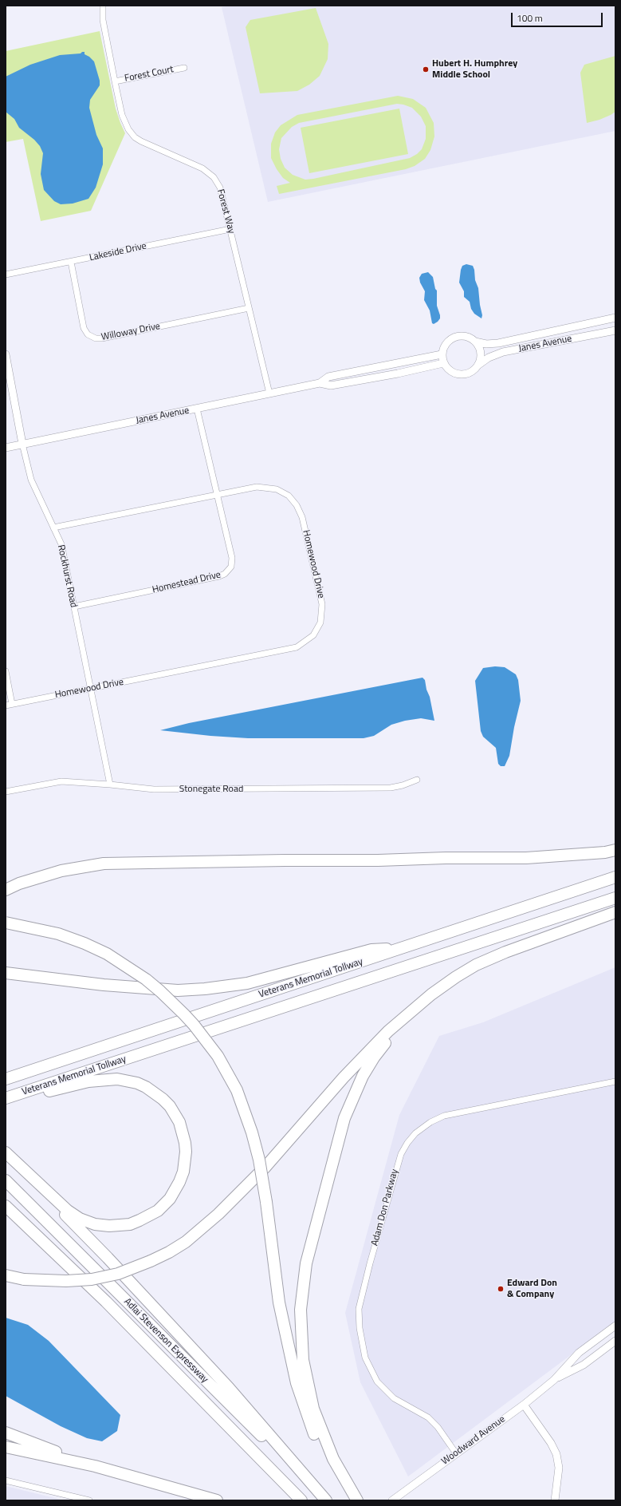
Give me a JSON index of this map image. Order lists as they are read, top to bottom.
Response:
{
  "streets": {
    "highway": ["Veterans Memorial Tollway", "Adlai Stevenson Expressway"],
    "street": [
      "Forest Court",
      "Forest Way",
      "Lakeside Drive",
      "Willoway Drive",
      "Janes Avenue",
      "Homewood Drive",
      "Rockhurst Road",
      "Homestead Drive",
      "Stonegate Road",
      "Adam Don Parkway",
      "Woodward Avenue"
    ]
  },
  "crossings": [
    ["Forest Court", "Forest Way"],
    ["Forest Way", "Lakeside Drive"],
    ["Forest Way", "Willoway Drive"],
    ["Forest Way", "Janes Avenue"],
    ["Lakeside Drive", "Willoway Drive"],
    ["Janes Avenue", "Rockhurst Road"],
    ["Janes Avenue", "Homestead Drive"],
    ["Homewood Drive", "Rockhurst Road"],
    ["Homewood Drive", "Homestead Drive"],
    ["Rockhurst Road", "Homestead Drive"],
    ["Rockhurst Road", "Stonegate Road"],
    ["Adam Don Parkway", "Woodward Avenue"]
  ],
  "places": ["Hubert H. Humphrey Middle School", "Edward Don & Company"],
  "scale_bar": "100 m"
}
